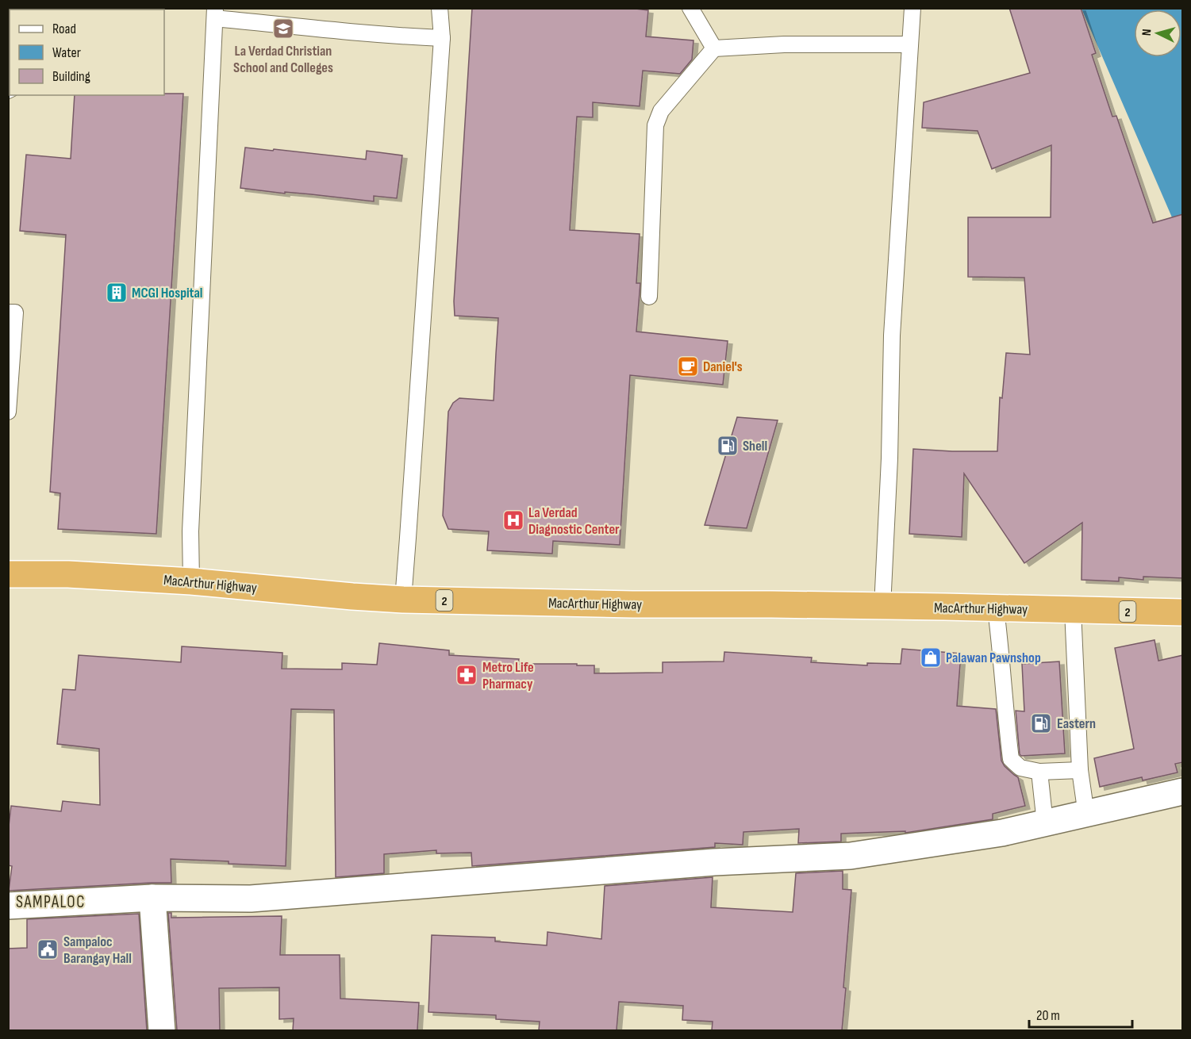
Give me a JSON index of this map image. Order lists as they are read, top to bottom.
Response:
{
  "streets": {
    "highway": ["MacArthur Highway", "2"]
  },
  "districts": ["SAMPALOC"],
  "places": {
    "school or university": ["La Verdad Christian School and Colleges"],
    "building": ["MCGI Hospital"],
    "cafe": ["Daniel's"],
    "fuel station": ["Shell", "Eastern"],
    "hospital": ["La Verdad Diagnostic Center"],
    "shop": ["Palawan Pawnshop"],
    "pharmacy": ["Metro Life Pharmacy"],
    "public building": ["Sampaloc Barangay Hall"]
  },
  "legend": ["Road", "Water", "Building"],
  "scale_bar": "20 m",
  "north": "left"
}
